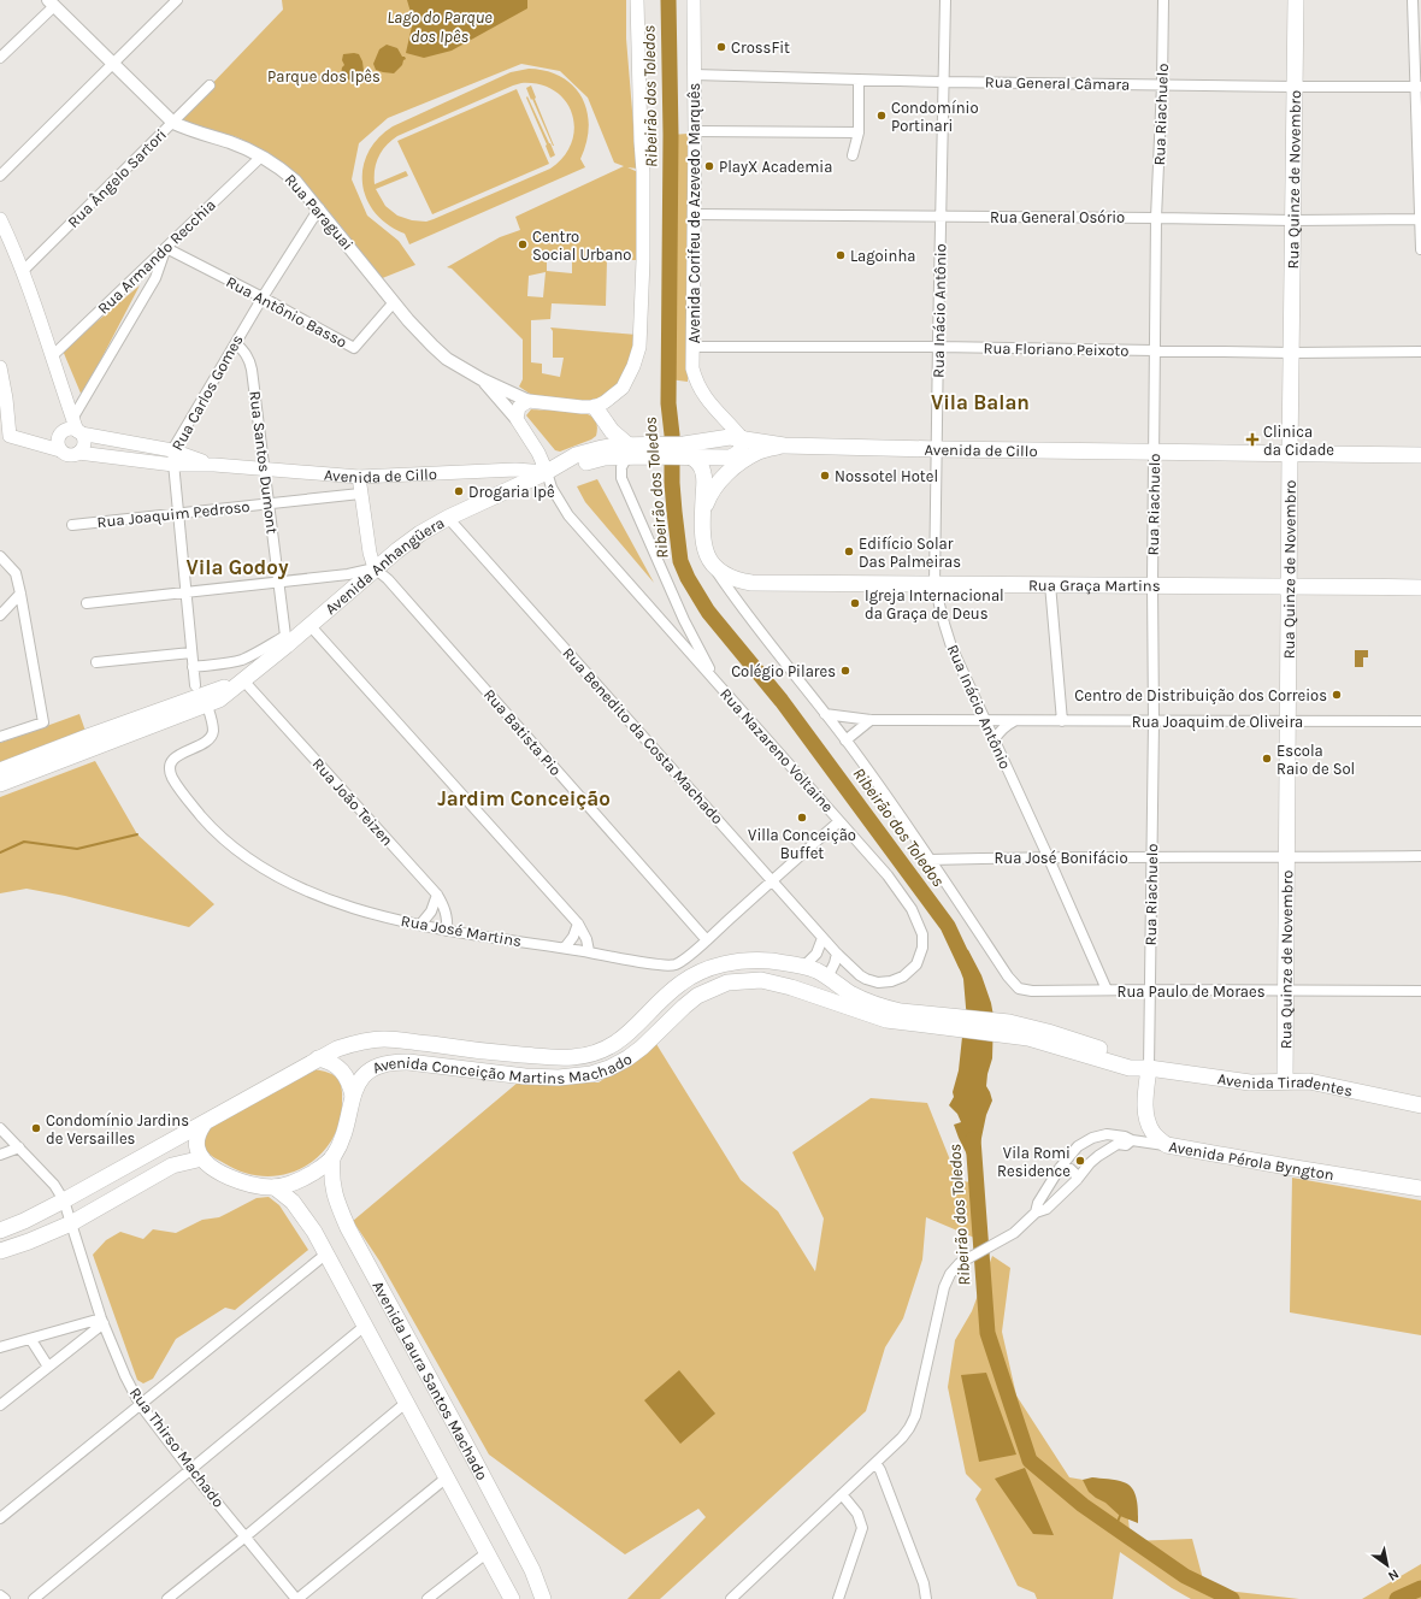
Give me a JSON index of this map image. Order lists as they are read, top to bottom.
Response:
{
  "streets": {
    "main road": [
      "Rua Quinze de Novembro",
      "Rua Paraguai",
      "Avenida Corifeu de Azevedo Marquês",
      "Avenida de Cillo",
      "Avenida Anhangüera",
      "Rua Graça Martins",
      "Avenida Conceição Martins Machado",
      "Avenida Tiradentes",
      "Avenida Pérola Byngton",
      "Avenida Laura Santos Machado"
    ],
    "street": [
      "Rua General Câmara",
      "Rua Riachuelo",
      "Rua Ângelo Sartori",
      "Rua General Osório",
      "Rua Armando Recchia",
      "Rua Inácio Antônio",
      "Rua Antônio Basso",
      "Rua Floriano Peixoto",
      "Rua Carlos Gomes",
      "Rua Santos Dumont",
      "Rua Joaquim Pedroso",
      "Rua Joaquim de Oliveira",
      "Rua Batista Pio",
      "Rua Benedito da Costa Machado",
      "Rua Nazareno Voltaine",
      "Rua João Teizen",
      "Rua José Bonifácio",
      "Rua José Martins",
      "Rua Paulo de Moraes",
      "Rua Thirso Machado"
    ]
  },
  "crossings": [
    ["Rua General Câmara", "Rua Riachuelo"],
    ["Rua General Câmara", "Rua Quinze de Novembro"],
    ["Rua General Câmara", "Avenida Corifeu de Azevedo Marquês"],
    ["Rua General Câmara", "Rua Inácio Antônio"],
    ["Rua Riachuelo", "Rua General Osório"],
    ["Rua Riachuelo", "Rua Floriano Peixoto"],
    ["Rua Riachuelo", "Avenida de Cillo"],
    ["Rua Riachuelo", "Rua Graça Martins"],
    ["Rua Riachuelo", "Rua Joaquim de Oliveira"],
    ["Rua Riachuelo", "Rua José Bonifácio"],
    ["Rua Riachuelo", "Rua Paulo de Moraes"],
    ["Rua Riachuelo", "Avenida Tiradentes"],
    ["Rua Riachuelo", "Avenida Pérola Byngton"],
    ["Rua Ângelo Sartori", "Rua Paraguai"],
    ["Rua Quinze de Novembro", "Rua General Osório"],
    ["Rua Quinze de Novembro", "Rua Floriano Peixoto"],
    ["Rua Quinze de Novembro", "Avenida de Cillo"],
    ["Rua Quinze de Novembro", "Rua Graça Martins"],
    ["Rua Quinze de Novembro", "Rua Joaquim de Oliveira"],
    ["Rua Quinze de Novembro", "Rua José Bonifácio"],
    ["Rua Quinze de Novembro", "Rua Paulo de Moraes"],
    ["Rua Quinze de Novembro", "Avenida Tiradentes"],
    ["Rua Paraguai", "Rua Armando Recchia"],
    ["Rua Paraguai", "Rua Antônio Basso"],
    ["Rua Paraguai", "Rua Carlos Gomes"],
    ["Avenida Corifeu de Azevedo Marquês", "Rua General Osório"],
    ["Avenida Corifeu de Azevedo Marquês", "Rua Floriano Peixoto"],
    ["Avenida Corifeu de Azevedo Marquês", "Avenida de Cillo"],
    ["Rua General Osório", "Rua Inácio Antônio"],
    ["Rua Armando Recchia", "Rua Antônio Basso"],
    ["Rua Inácio Antônio", "Rua Floriano Peixoto"],
    ["Rua Inácio Antônio", "Avenida de Cillo"],
    ["Rua Inácio Antônio", "Rua Graça Martins"],
    ["Rua Inácio Antônio", "Rua Joaquim de Oliveira"],
    ["Rua Inácio Antônio", "Rua José Bonifácio"],
    ["Rua Inácio Antônio", "Rua Paulo de Moraes"],
    ["Rua Antônio Basso", "Rua Carlos Gomes"],
    ["Rua Carlos Gomes", "Avenida de Cillo"],
    ["Rua Carlos Gomes", "Rua Santos Dumont"],
    ["Rua Carlos Gomes", "Rua Joaquim Pedroso"],
    ["Avenida de Cillo", "Rua Santos Dumont"],
    ["Avenida de Cillo", "Avenida Anhangüera"],
    ["Avenida de Cillo", "Rua Nazareno Voltaine"],
    ["Rua Santos Dumont", "Rua Joaquim Pedroso"],
    ["Rua Santos Dumont", "Avenida Anhangüera"],
    ["Avenida Anhangüera", "Rua Batista Pio"],
    ["Avenida Anhangüera", "Rua Benedito da Costa Machado"],
    ["Avenida Anhangüera", "Rua Nazareno Voltaine"],
    ["Avenida Anhangüera", "Rua João Teizen"],
    ["Avenida Anhangüera", "Rua José Martins"],
    ["Rua Batista Pio", "Rua José Martins"],
    ["Rua Benedito da Costa Machado", "Rua Nazareno Voltaine"],
    ["Rua Benedito da Costa Machado", "Rua José Martins"],
    ["Rua Nazareno Voltaine", "Rua José Martins"],
    ["Rua João Teizen", "Rua José Martins"],
    ["Rua José Bonifácio", "Rua Paulo de Moraes"],
    ["Avenida Conceição Martins Machado", "Avenida Tiradentes"],
    ["Avenida Conceição Martins Machado", "Avenida Laura Santos Machado"],
    ["Avenida Conceição Martins Machado", "Rua Thirso Machado"],
    ["Avenida Tiradentes", "Avenida Pérola Byngton"]
  ],
  "districts": ["Vila Balan", "Vila Godoy", "Jardim Conceição"],
  "water": ["Lago do Parque dos Ipês", "Ribeirão dos Toledos"],
  "parks": ["Parque dos Ipês"],
  "places": {
    "other": [
      "CrossFit",
      "Condomínio Portinari",
      "PlayX Academia",
      "Centro Social Urbano",
      "Lagoinha",
      "Nossotel Hotel",
      "Drogaria Ipê",
      "Edifício Solar Das Palmeiras",
      "Igreja Internacional da Graça de Deus",
      "Colégio Pilares",
      "Centro de Distribuição dos Correios",
      "Escola Raio de Sol",
      "Villa Conceição Buffet",
      "Condomínio Jardins de Versailles",
      "Vila Romi Residence"
    ],
    "health": ["Clinica da Cidade"]
  },
  "north": "bottom right"
}
